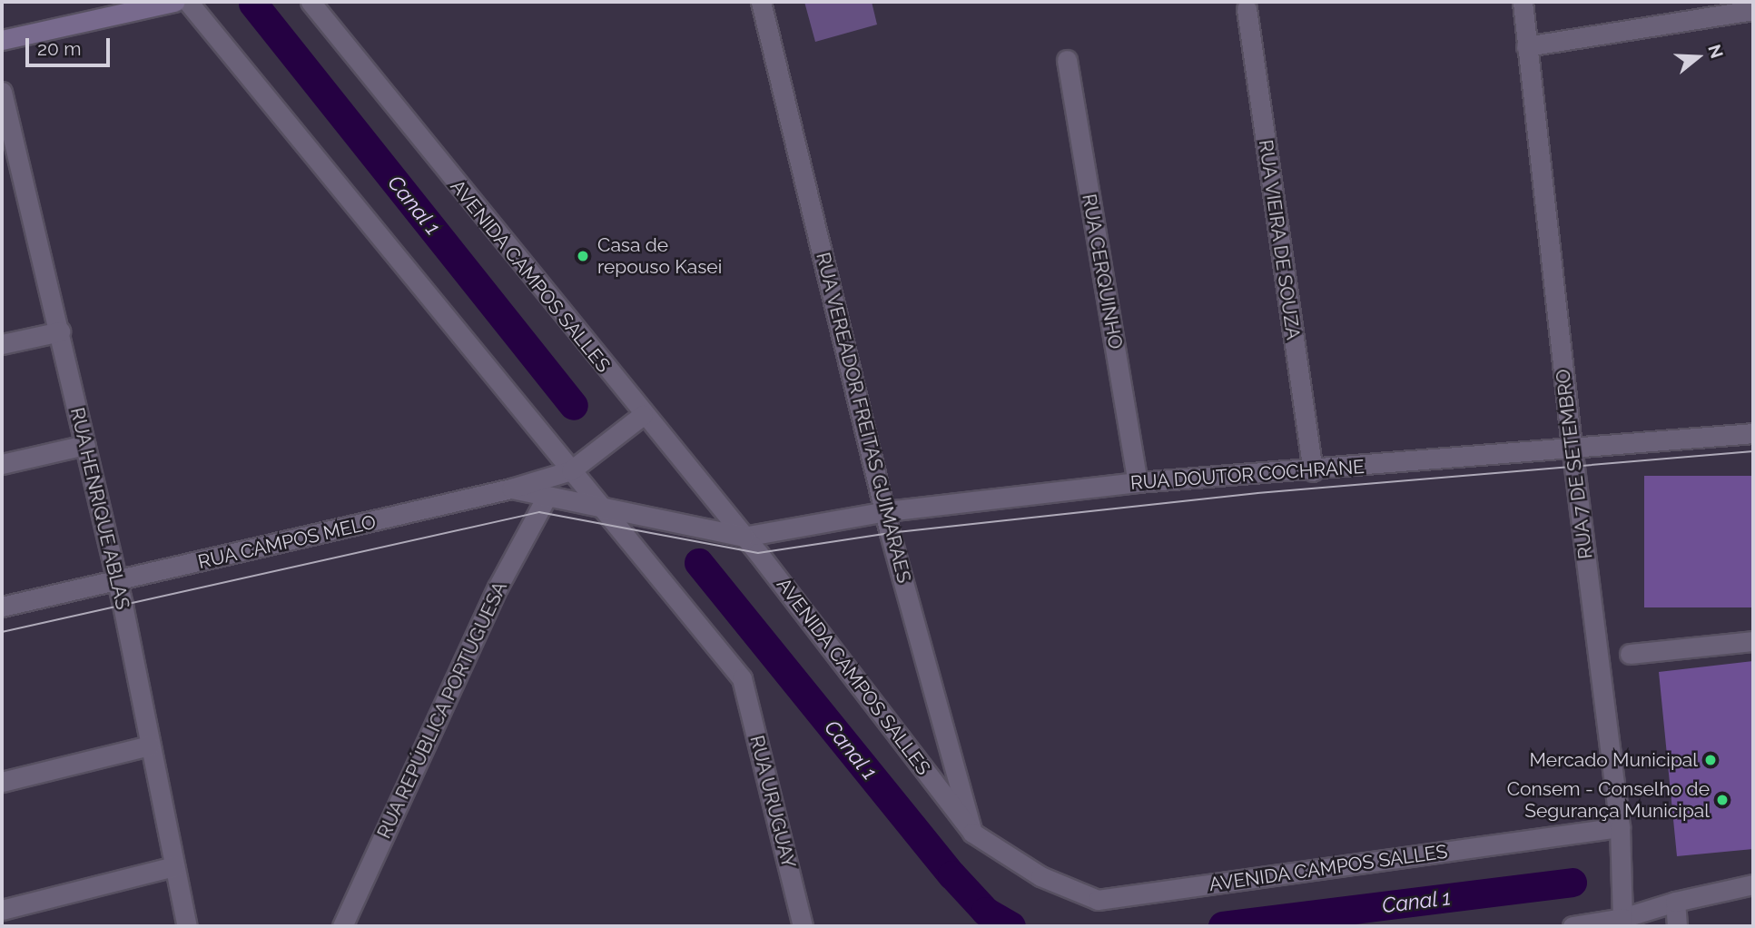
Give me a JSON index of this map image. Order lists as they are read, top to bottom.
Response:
{
  "streets": {
    "street": [
      "RUA VIEIRA DE SOUZA",
      "RUA CERQUINHO",
      "AVENIDA CAMPOS SALLES",
      "RUA VEREADOR FREITAS GUIMARAES",
      "RUA 7 DE SETEMBRO",
      "RUA DOUTOR COCHRANE",
      "RUA HENRIQUE ABLAS",
      "RUA CAMPOS MELO",
      "RUA REPÚBLICA PORTUGUESA",
      "RUA URUGUAY"
    ]
  },
  "crossings": [
    ["RUA VIEIRA DE SOUZA", "RUA DOUTOR COCHRANE"],
    ["RUA CERQUINHO", "RUA DOUTOR COCHRANE"],
    ["AVENIDA CAMPOS SALLES", "RUA VEREADOR FREITAS GUIMARAES"],
    ["AVENIDA CAMPOS SALLES", "RUA 7 DE SETEMBRO"],
    ["AVENIDA CAMPOS SALLES", "RUA DOUTOR COCHRANE"],
    ["RUA VEREADOR FREITAS GUIMARAES", "RUA DOUTOR COCHRANE"],
    ["RUA 7 DE SETEMBRO", "RUA DOUTOR COCHRANE"],
    ["RUA HENRIQUE ABLAS", "RUA CAMPOS MELO"]
  ],
  "water": ["Canal 1"],
  "places": ["Casa de repouso Kasei", "Mercado Municipal", "Consem - Conselho de Segurança Municipal"],
  "scale_bar": "20 m",
  "north": "right"
}
